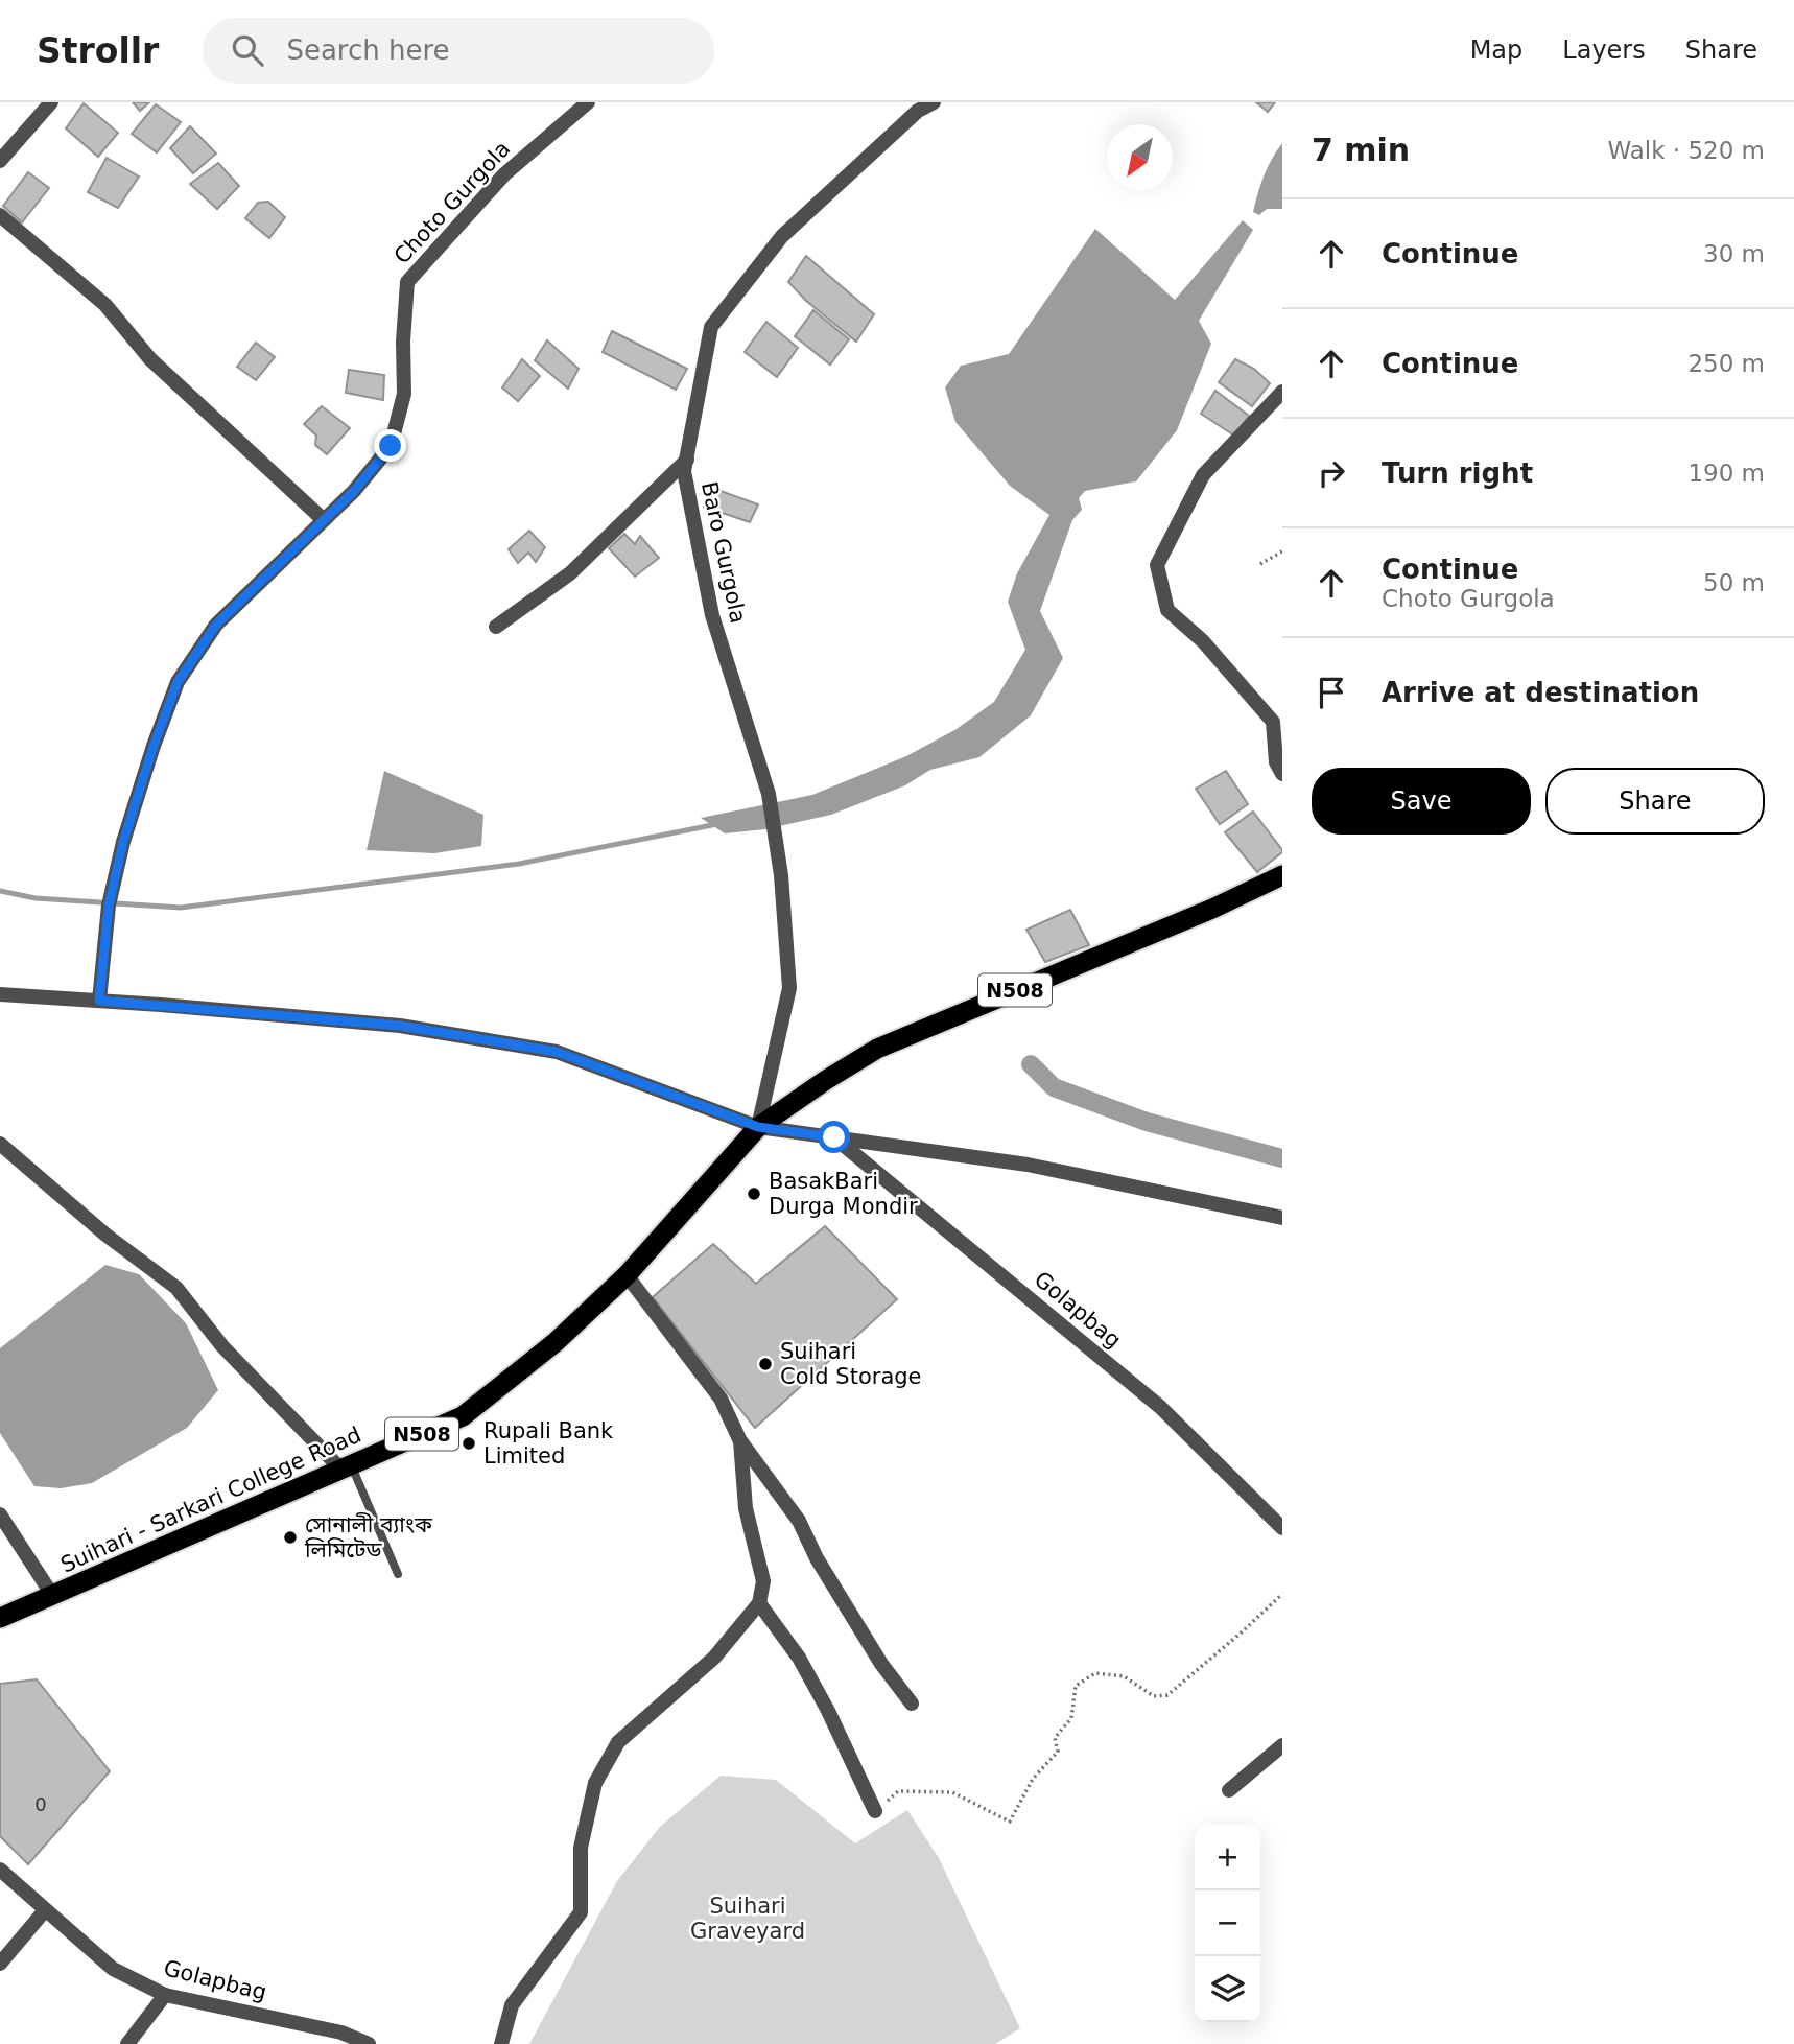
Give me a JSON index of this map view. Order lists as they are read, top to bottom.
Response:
{
  "streets": {
    "highway": ["N508", "Suihari - Sarkari College Road"],
    "street": ["Choto Gurgola", "Baro Gurgola", "Golapbag"]
  },
  "crossings": [
    ["Baro Gurgola", "N508"],
    ["Baro Gurgola", "Suihari - Sarkari College Road"],
    ["N508", "Suihari - Sarkari College Road"]
  ],
  "parks": ["Suihari Graveyard"],
  "places": [
    "BasakBari Durga Mondir",
    "Suihari Cold Storage",
    "Rupali Bank Limited",
    "সোনালী ব্যাংক লিমিটেড"
  ],
  "house_numbers": ["0"],
  "north": "bottom left",
  "page": {
    "header": "Strollr",
    "search": "Search here",
    "nav": ["Map", "Layers", "Share"],
    "heading": ["7 min", "Walk · 520 m"],
    "list": [
      ["Continue", "30 m"],
      ["Continue", "250 m"],
      ["Turn right", "190 m"],
      ["Continue", "Choto Gurgola", "50 m"],
      "Arrive at destination"
    ],
    "buttons": ["Save", "Share"],
    "map_buttons": ["+", "−"]
  }
}
